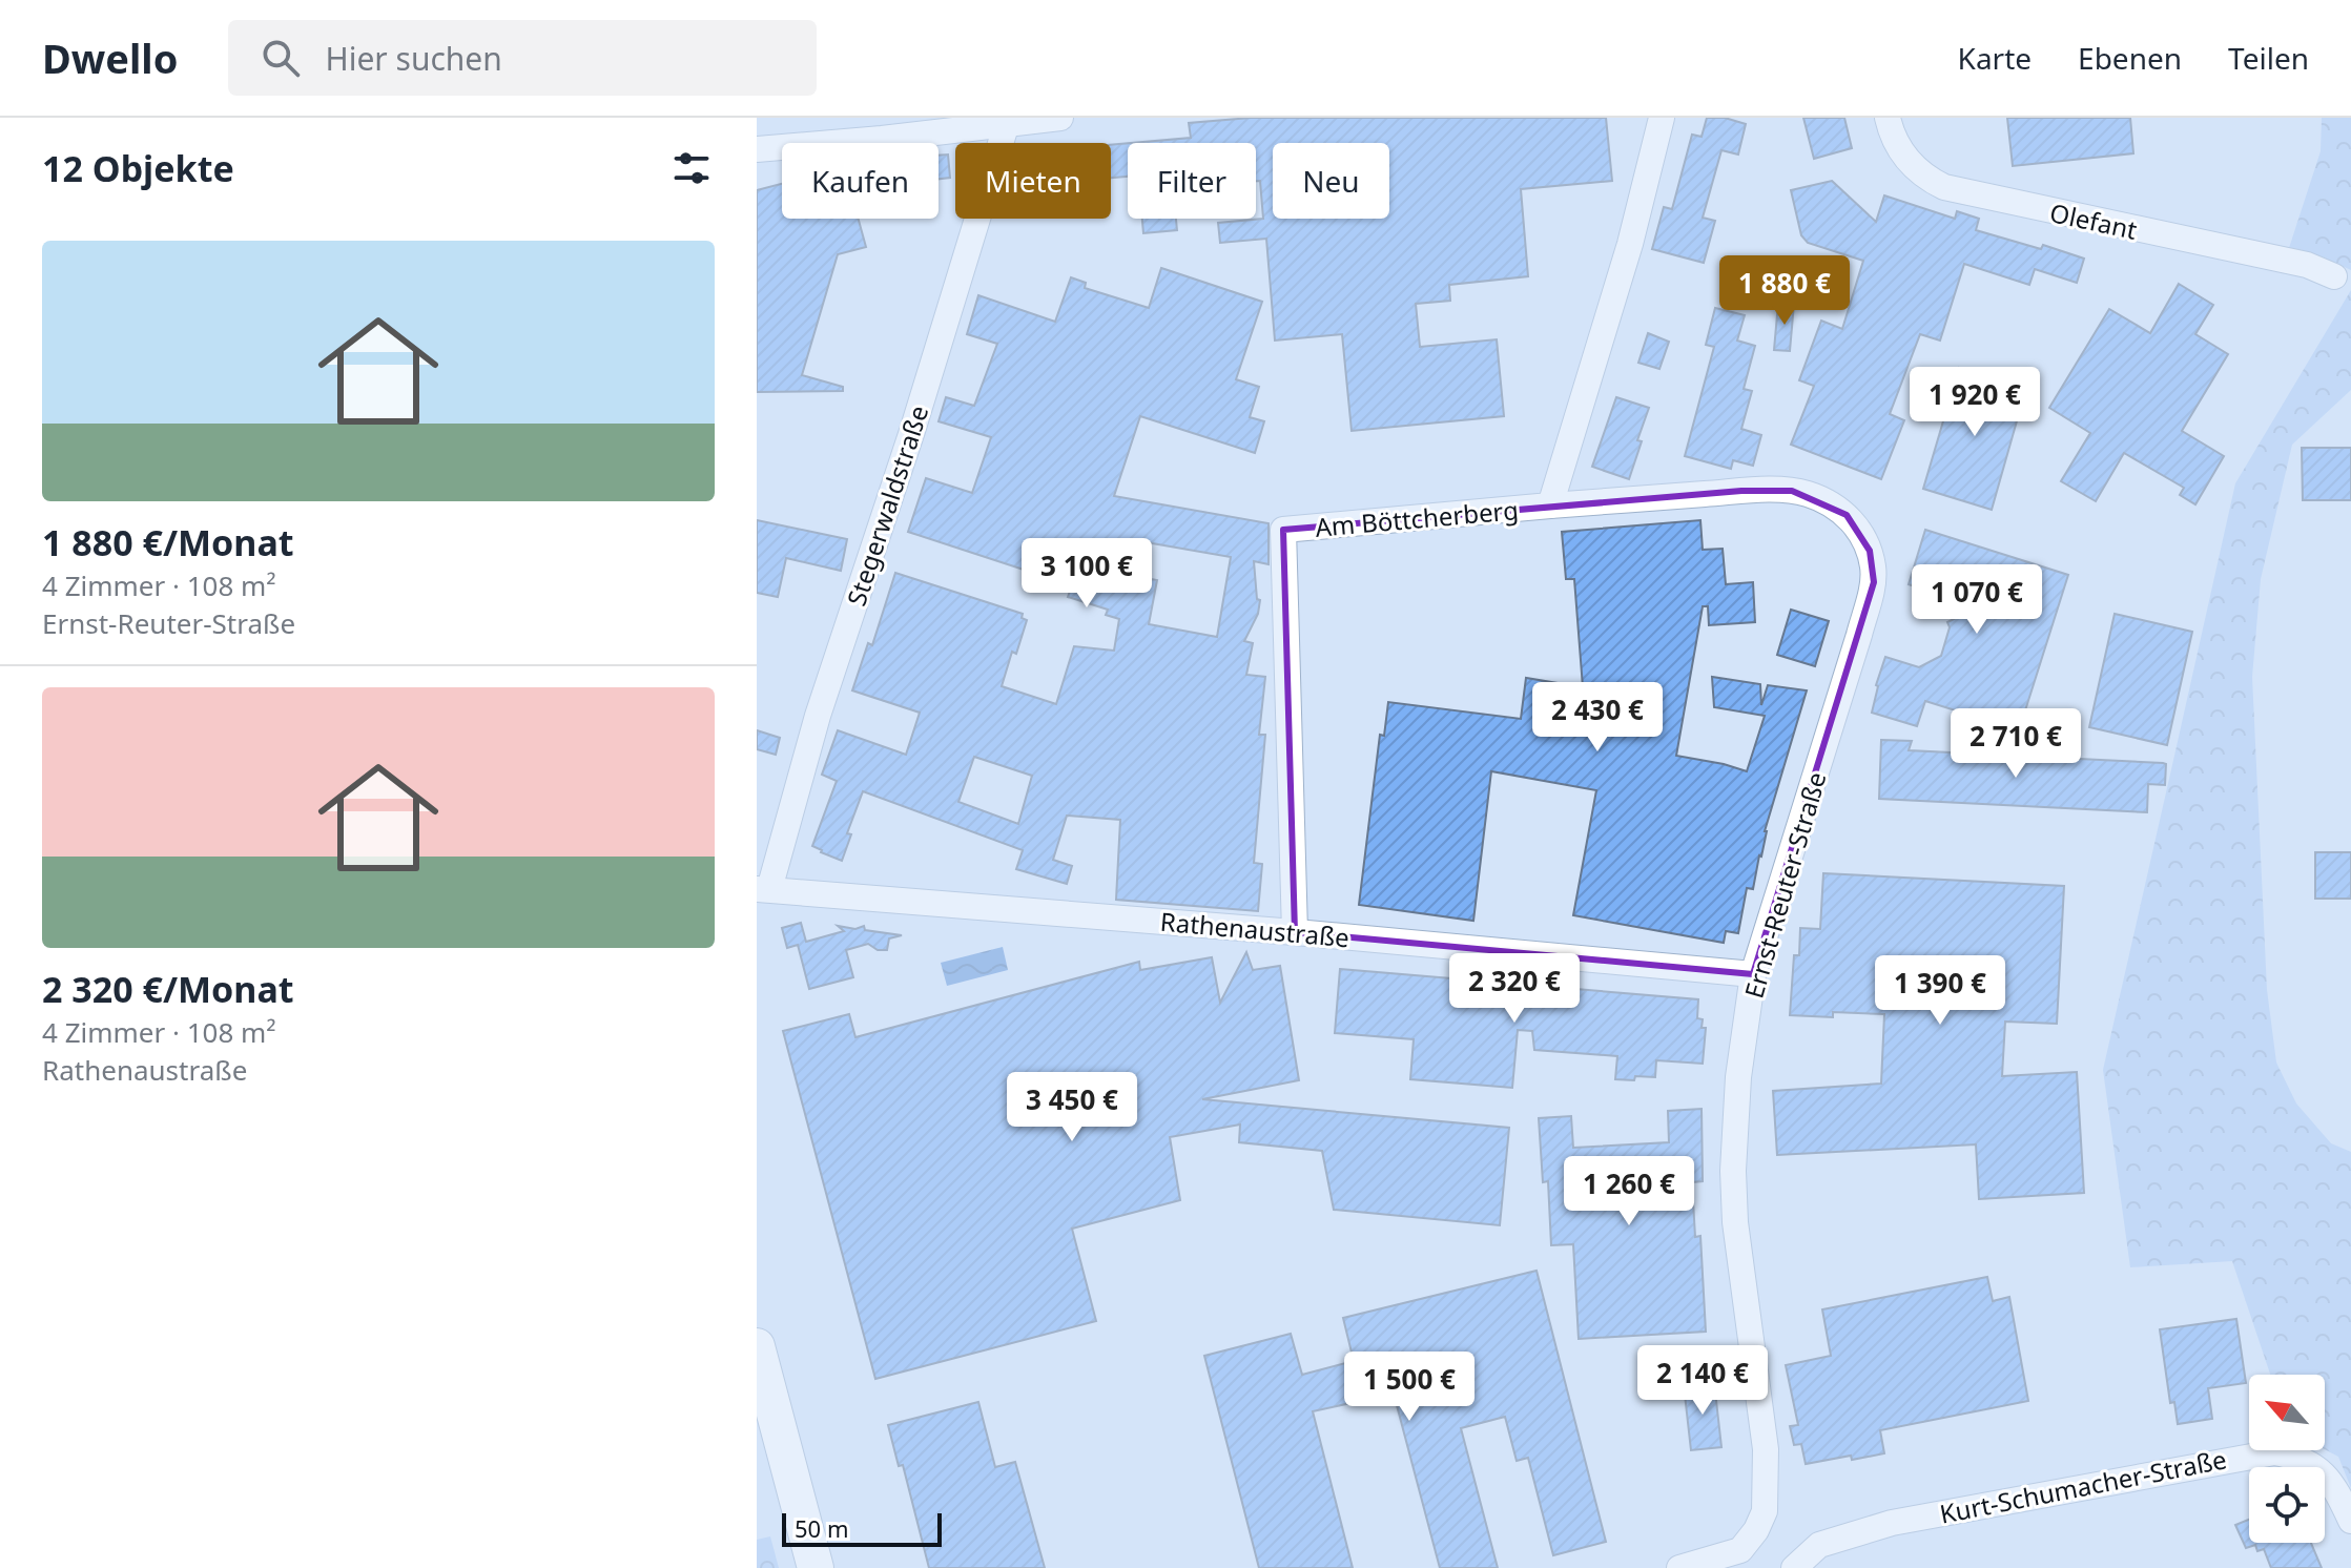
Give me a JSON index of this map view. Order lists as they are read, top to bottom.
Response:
{
  "streets": {
    "street": [
      "Olefant",
      "Stegerwaldstraße",
      "Am Böttcherberg",
      "Ernst-Reuter-Straße",
      "Rathenaustraße",
      "Kurt-Schumacher-Straße"
    ]
  },
  "crossings": [
    ["Stegerwaldstraße", "Rathenaustraße"],
    ["Am Böttcherberg", "Ernst-Reuter-Straße"],
    ["Am Böttcherberg", "Rathenaustraße"],
    ["Ernst-Reuter-Straße", "Rathenaustraße"]
  ],
  "scale_bar": "50 m",
  "north": "top left",
  "page": {
    "header": "Dwello",
    "search": "Hier suchen",
    "nav": ["Karte", "Ebenen", "Teilen"],
    "heading": "12 Objekte",
    "chip": [
      "Kaufen",
      "Mieten",
      "Filter",
      "Neu"
    ],
    "list": [
      {
        "name": "1 880 €/Monat",
        "note": "4 Zimmer · 108 m² · Ernst-Reuter-Straße"
      },
      {
        "name": "2 320 €/Monat",
        "note": "4 Zimmer · 108 m² · Rathenaustraße"
      }
    ],
    "price": [
      "1 880 €",
      "1 920 €",
      "3 100 €",
      "1 070 €",
      "2 430 €",
      "2 710 €",
      "2 320 €",
      "1 390 €",
      "3 450 €",
      "1 260 €",
      "2 140 €",
      "1 500 €"
    ],
    "scale": "50 m"
  }
}
